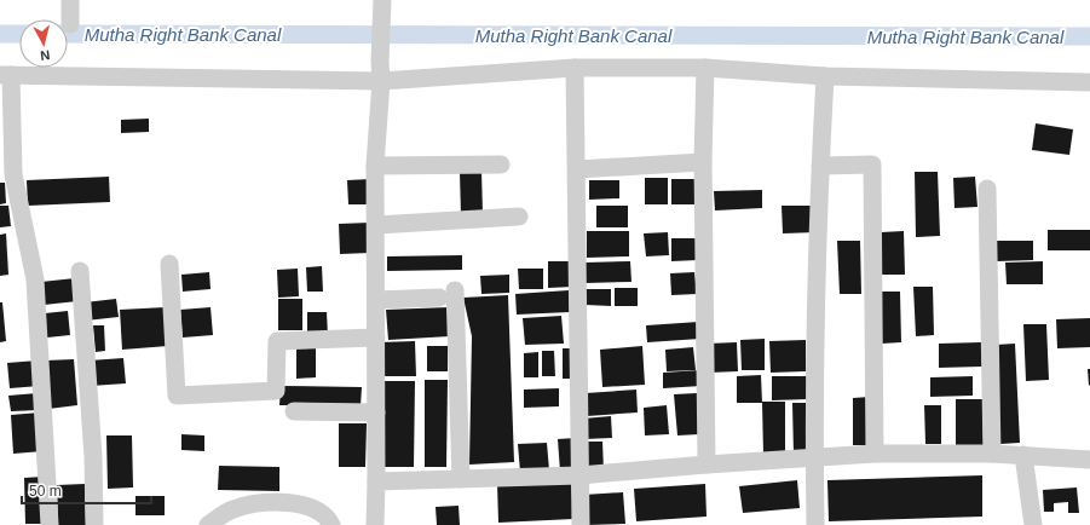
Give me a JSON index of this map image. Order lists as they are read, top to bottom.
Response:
{
  "water": ["Mutha Right Bank Canal"],
  "scale_bar": "50 m",
  "north": "bottom"
}
